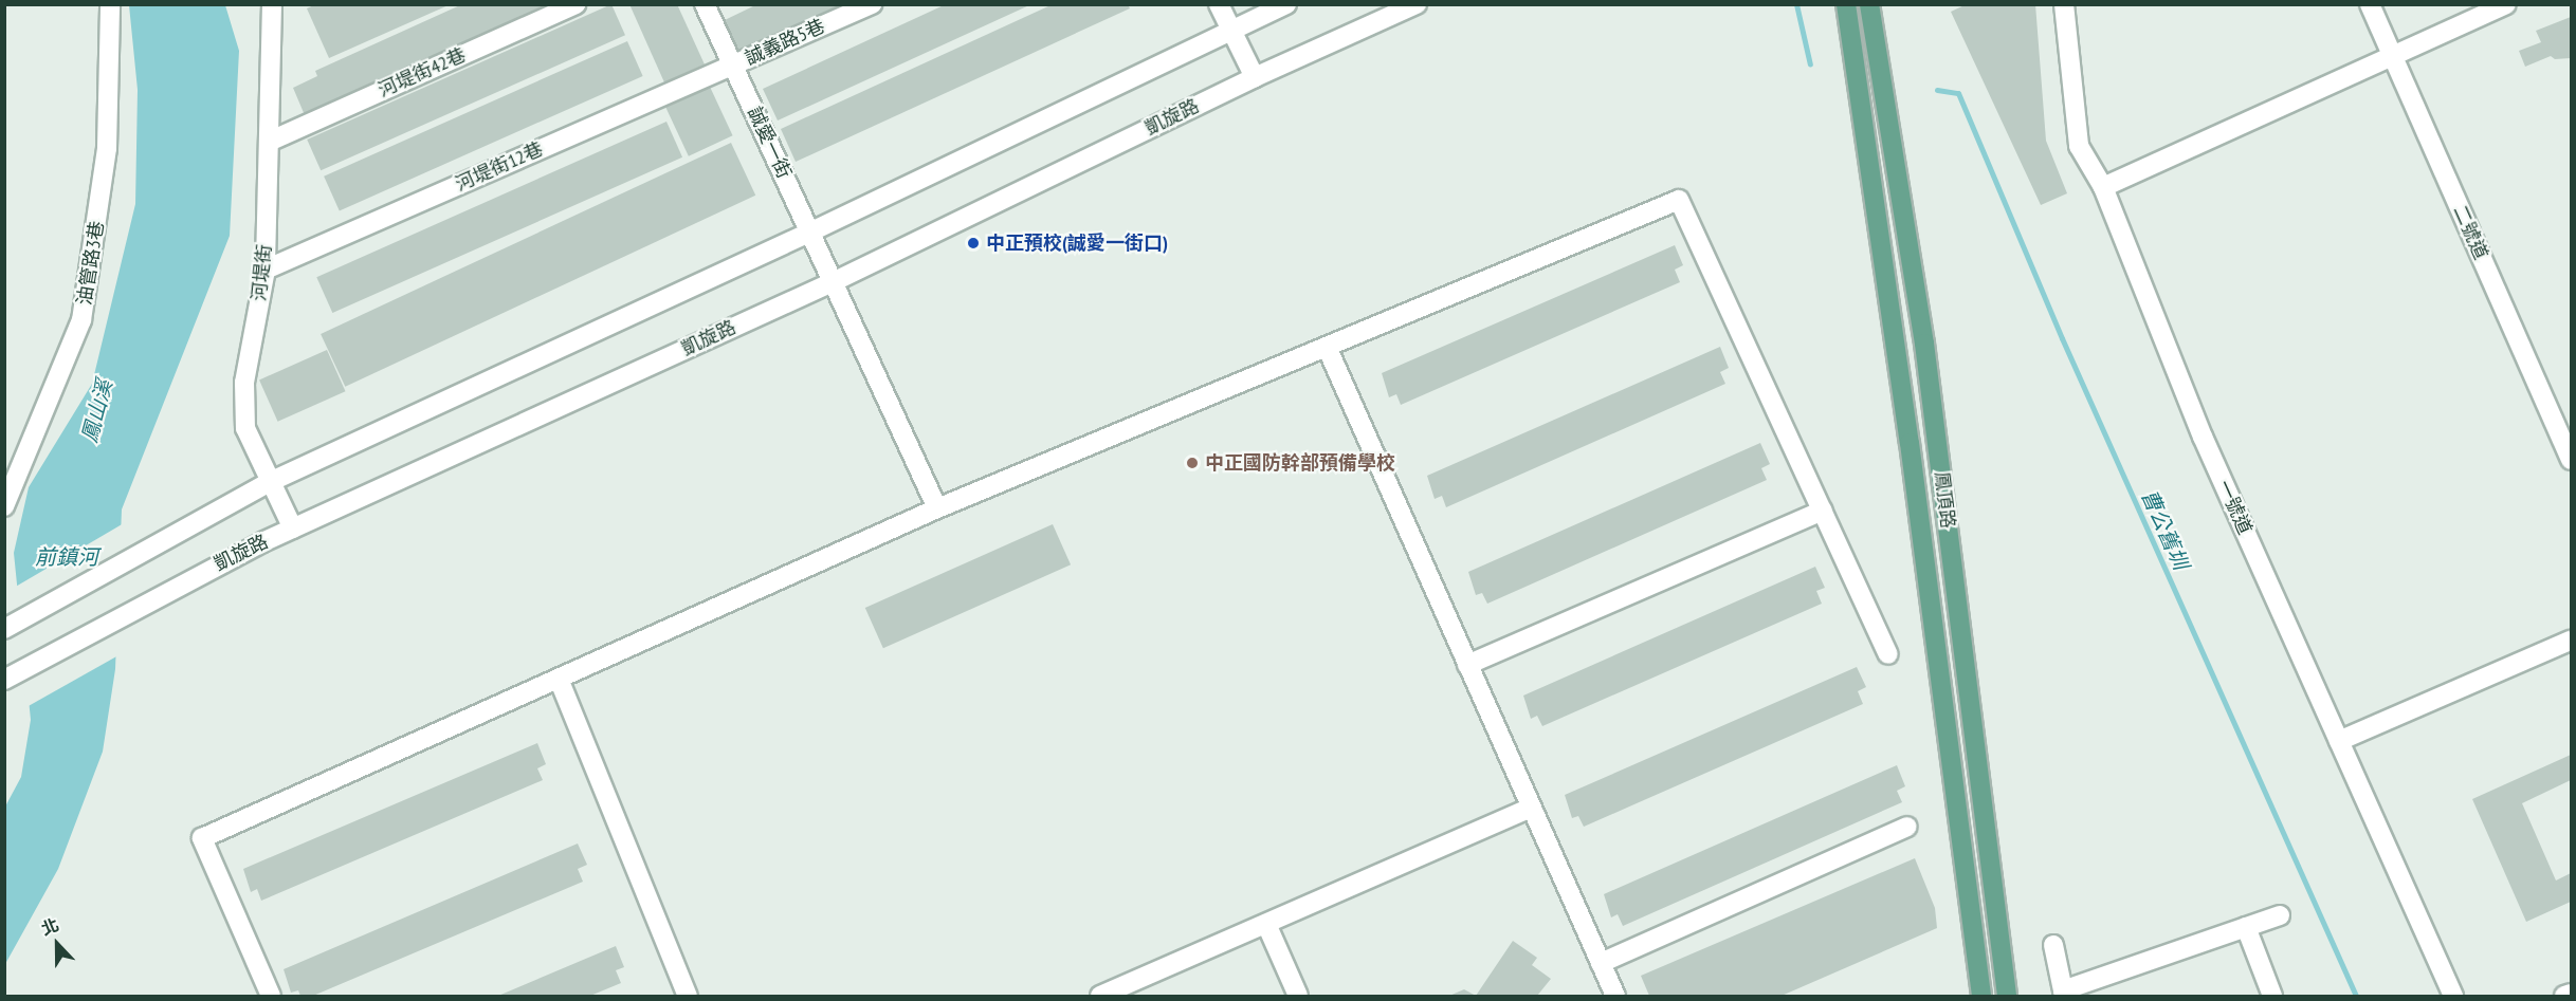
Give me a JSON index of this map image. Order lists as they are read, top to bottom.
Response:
{
  "streets": {
    "main road": ["鳳頂路"],
    "street": [
      "誠義路5巷",
      "河堤街42巷",
      "凱旋路",
      "誠愛一街",
      "河堤街12巷",
      "二號道",
      "油管路3巷",
      "河堤街",
      "一號道"
    ]
  },
  "crossings": [
    ["誠義路5巷", "誠愛一街"],
    ["誠義路5巷", "河堤街12巷"],
    ["河堤街42巷", "河堤街"],
    ["凱旋路", "誠愛一街"],
    ["凱旋路", "河堤街"],
    ["誠愛一街", "河堤街12巷"],
    ["河堤街12巷", "河堤街"]
  ],
  "water": ["鳳山溪", "曹公舊圳", "前鎮河"],
  "places": ["中正預校(誠愛一街口)", "中正國防幹部預備學校"],
  "north": "top"
}
